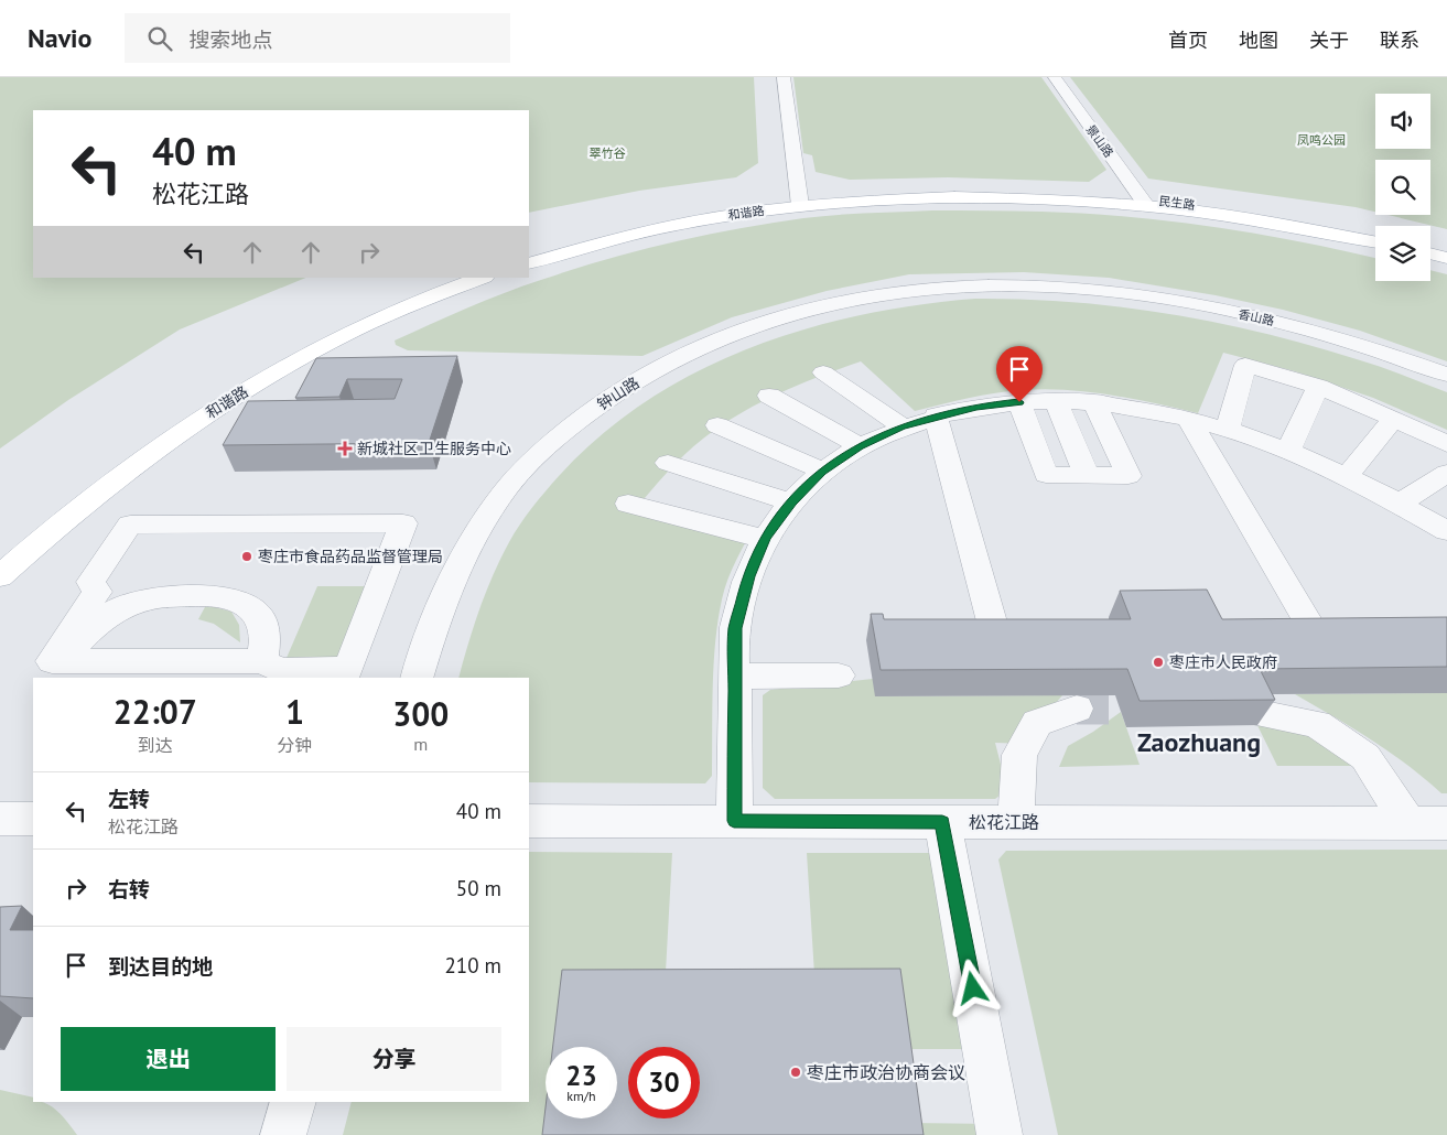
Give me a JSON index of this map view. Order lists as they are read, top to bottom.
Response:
{
  "streets": {
    "main road": ["民生路", "和谐路"],
    "street": [
      "景山路",
      "香山路",
      "钟山路",
      "松花江路"
    ]
  },
  "crossings": [
    ["景山路", "民生路"],
    ["民生路", "和谐路"],
    ["香山路", "钟山路"]
  ],
  "districts": ["Zaozhuang"],
  "parks": ["凤鸣公园", "翠竹谷"],
  "places": {
    "health": ["新城社区卫生服务中心"],
    "other": ["枣庄市食品药品监督管理局", "枣庄市人民政府", "枣庄市政治协商会议"]
  },
  "page": {
    "header": "Navio",
    "search": "搜索地点",
    "nav": [
      "首页",
      "地图",
      "关于",
      "联系"
    ],
    "turn": ["40 m", "松花江路"],
    "eta": [
      "22:07",
      "到达",
      "1",
      "分钟",
      "300",
      "m"
    ],
    "list": [
      {
        "name": "左转",
        "note": "松花江路",
        "value": "40 m"
      },
      {
        "name": "右转",
        "value": "50 m"
      },
      {
        "name": "到达目的地",
        "value": "210 m"
      }
    ],
    "buttons": ["退出", "分享"],
    "speed": "23 km/h",
    "limit": "30"
  }
}
